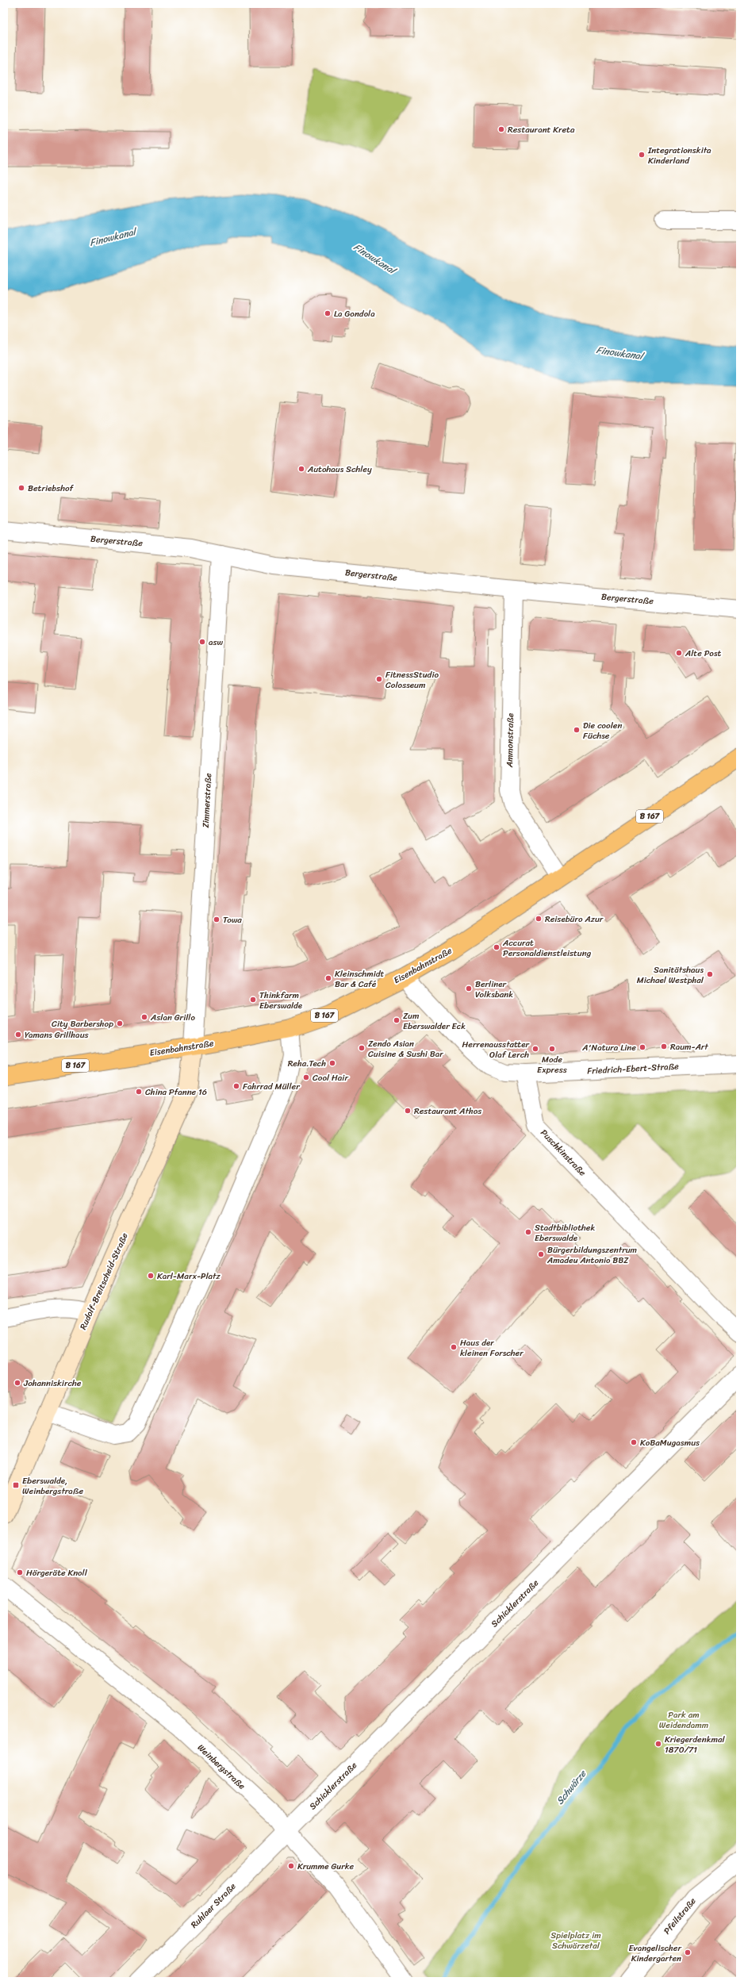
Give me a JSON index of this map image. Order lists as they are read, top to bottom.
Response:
{
  "streets": {
    "main road": ["B 167", "Eisenbahnstraße", "Rudolf-Breitscheid-Straße"],
    "street": [
      "Bergerstraße",
      "Ammonstraße",
      "Zimmerstraße",
      "Friedrich-Ebert-Straße",
      "Puschkinstraße",
      "Schicklerstraße",
      "Weinbergstraße",
      "Ruhlaer Straße",
      "Pfeilstraße"
    ]
  },
  "crossings": [
    ["Bergerstraße", "Ammonstraße"],
    ["Bergerstraße", "Zimmerstraße"],
    ["Ammonstraße", "Eisenbahnstraße"],
    ["Zimmerstraße", "Eisenbahnstraße"],
    ["Zimmerstraße", "Rudolf-Breitscheid-Straße"],
    ["Eisenbahnstraße", "Rudolf-Breitscheid-Straße"],
    ["Friedrich-Ebert-Straße", "Puschkinstraße"],
    ["Schicklerstraße", "Weinbergstraße"],
    ["Schicklerstraße", "Ruhlaer Straße"],
    ["Weinbergstraße", "Ruhlaer Straße"]
  ],
  "water": ["Finowkanal", "Schwärze"],
  "parks": ["Park am Weidendamm", "Spielplatz im Schwärzetal"],
  "places": {
    "other": [
      "Restaurant Kreta",
      "Integrationskita Kinderland",
      "La Gondola",
      "Autohaus Schley",
      "Betriebshof",
      "asw",
      "Alte Post",
      "FitnessStudio Colosseum",
      "Die coolen Füchse",
      "Reisebüro Azur",
      "Towa",
      "Accurat Personaldienstleistung",
      "Sanitätshaus Michael Westphal",
      "Kleinschmidt Bar & Café",
      "Berliner Volksbank",
      "Thinkfarm Eberswalde",
      "Aslan Grillo",
      "Zum Eberswalder Eck",
      "City Barbershop",
      "Yamans Grillhaus",
      "Raum-Art",
      "A'Natura Line",
      "Zendo Asian Cuisine & Sushi Bar",
      "Herrenausstatter Olaf Lerch",
      "Mode Express",
      "Reha.Tech",
      "Cool Hair",
      "Fahrrad Müller",
      "China Pfanne 16",
      "Restaurant Athos",
      "Stadtbibliothek Eberswalde",
      "Bürgerbildungszentrum Amadeu Antonio BBZ",
      "Karl-Marx-Platz",
      "Haus der kleinen Forscher",
      "Johanniskirche",
      "KoBaMugasmus",
      "Hörgeräte Knoll",
      "Kriegerdenkmal 1870/71",
      "Krumme Gurke",
      "Evangelischer Kindergarten"
    ],
    "transit": ["Eberswalde, Weinbergstraße"]
  }
}
